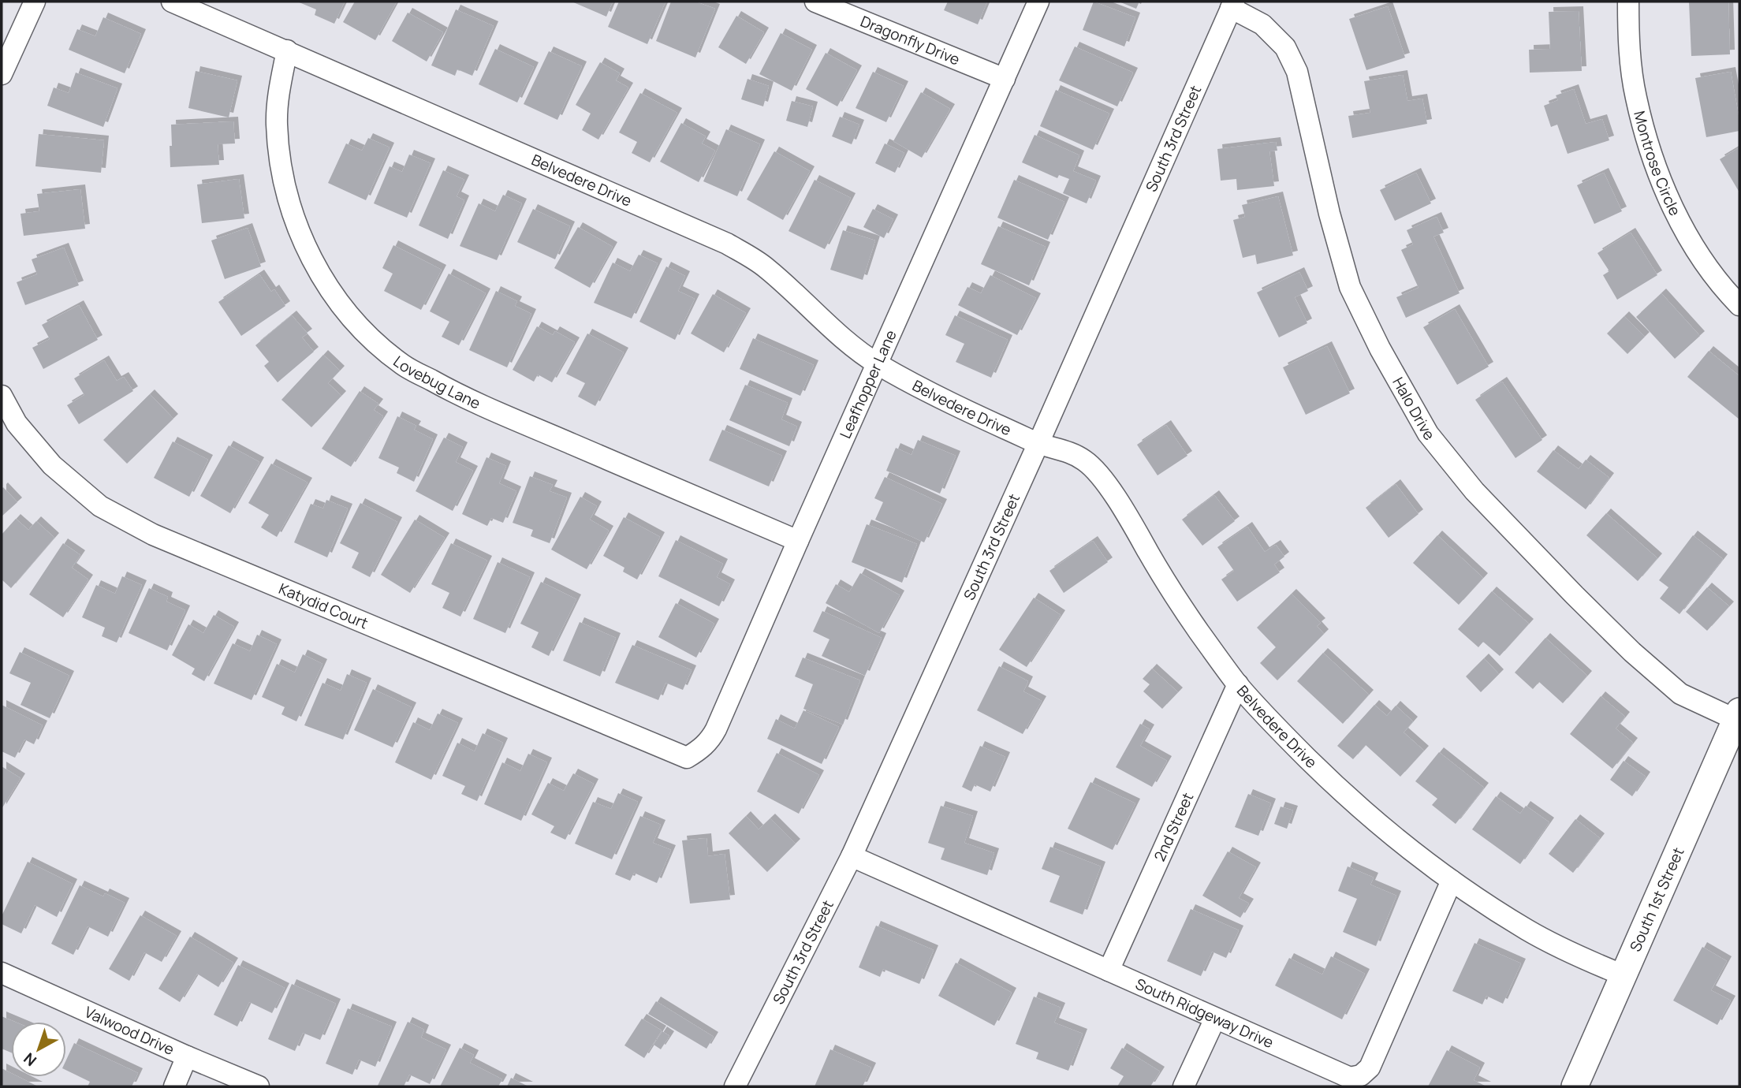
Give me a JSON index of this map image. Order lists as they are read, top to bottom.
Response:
{
  "streets": {
    "street": [
      "Dragonfly Drive",
      "South 3rd Street",
      "Montrose Circle",
      "Belvedere Drive",
      "Lovebug Lane",
      "Leafhopper Lane",
      "Halo Drive",
      "Katydid Court",
      "2nd Street",
      "South 1st Street",
      "South Ridgeway Drive",
      "Valwood Drive"
    ]
  },
  "crossings": [
    ["Dragonfly Drive", "Leafhopper Lane"],
    ["South 3rd Street", "Belvedere Drive"],
    ["South 3rd Street", "Halo Drive"],
    ["South 3rd Street", "South Ridgeway Drive"],
    ["Belvedere Drive", "Lovebug Lane"],
    ["Belvedere Drive", "Leafhopper Lane"],
    ["Belvedere Drive", "2nd Street"],
    ["Belvedere Drive", "South 1st Street"],
    ["Belvedere Drive", "South Ridgeway Drive"],
    ["Lovebug Lane", "Leafhopper Lane"],
    ["Leafhopper Lane", "Katydid Court"],
    ["Halo Drive", "South 1st Street"],
    ["2nd Street", "South Ridgeway Drive"]
  ],
  "north": "bottom left"
}
